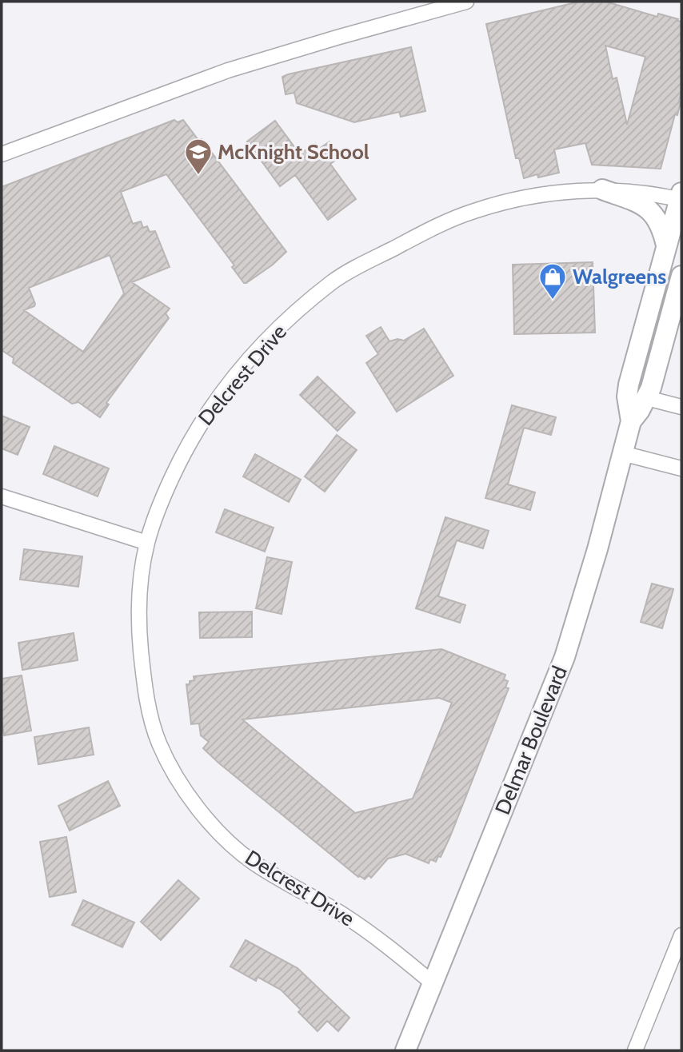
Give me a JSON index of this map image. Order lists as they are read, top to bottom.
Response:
{
  "streets": {
    "main road": ["Delmar Boulevard"],
    "street": ["Delcrest Drive"]
  },
  "crossings": [
    ["Delcrest Drive", "Delmar Boulevard"]
  ],
  "places": {
    "school or university": ["McKnight School"],
    "shop": ["Walgreens"]
  }
}
